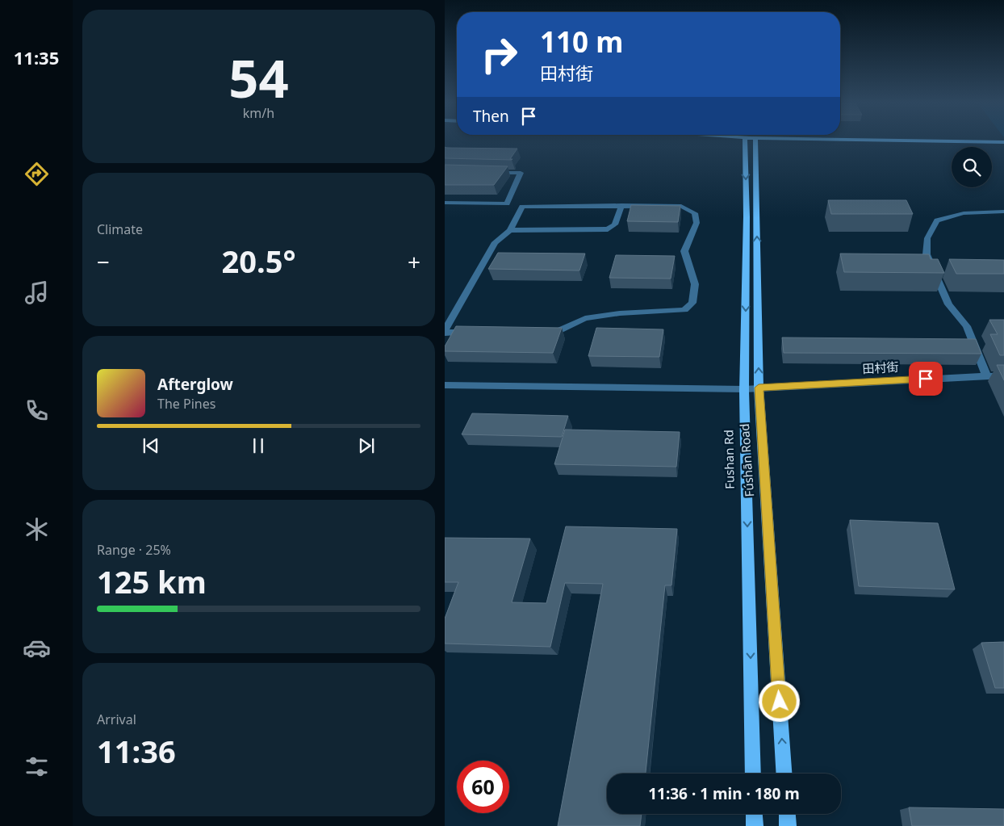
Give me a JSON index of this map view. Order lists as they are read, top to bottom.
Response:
{
  "streets": {
    "main road": ["Fushan Rd", "Fúshān Road"],
    "street": ["田村街"]
  },
  "crossings": [
    ["田村街", "Fushan Rd"],
    ["田村街", "Fúshān Road"]
  ],
  "one_way": ["Fushan Rd", "Fúshān Road"],
  "page": {
    "tabs": "11:35",
    "tile": [
      ["54", "km/h"],
      "Climate",
      ["Range · 25%", "125 km"],
      ["Arrival", "11:36"]
    ],
    "turn": ["110 m", "田村街"],
    "then": "Then",
    "heat": ["−", "20.5°", "+"],
    "song": ["Afterglow", "The Pines"],
    "limit": "60",
    "trip": "11:36 · 1 min · 180 m"
  }
}
